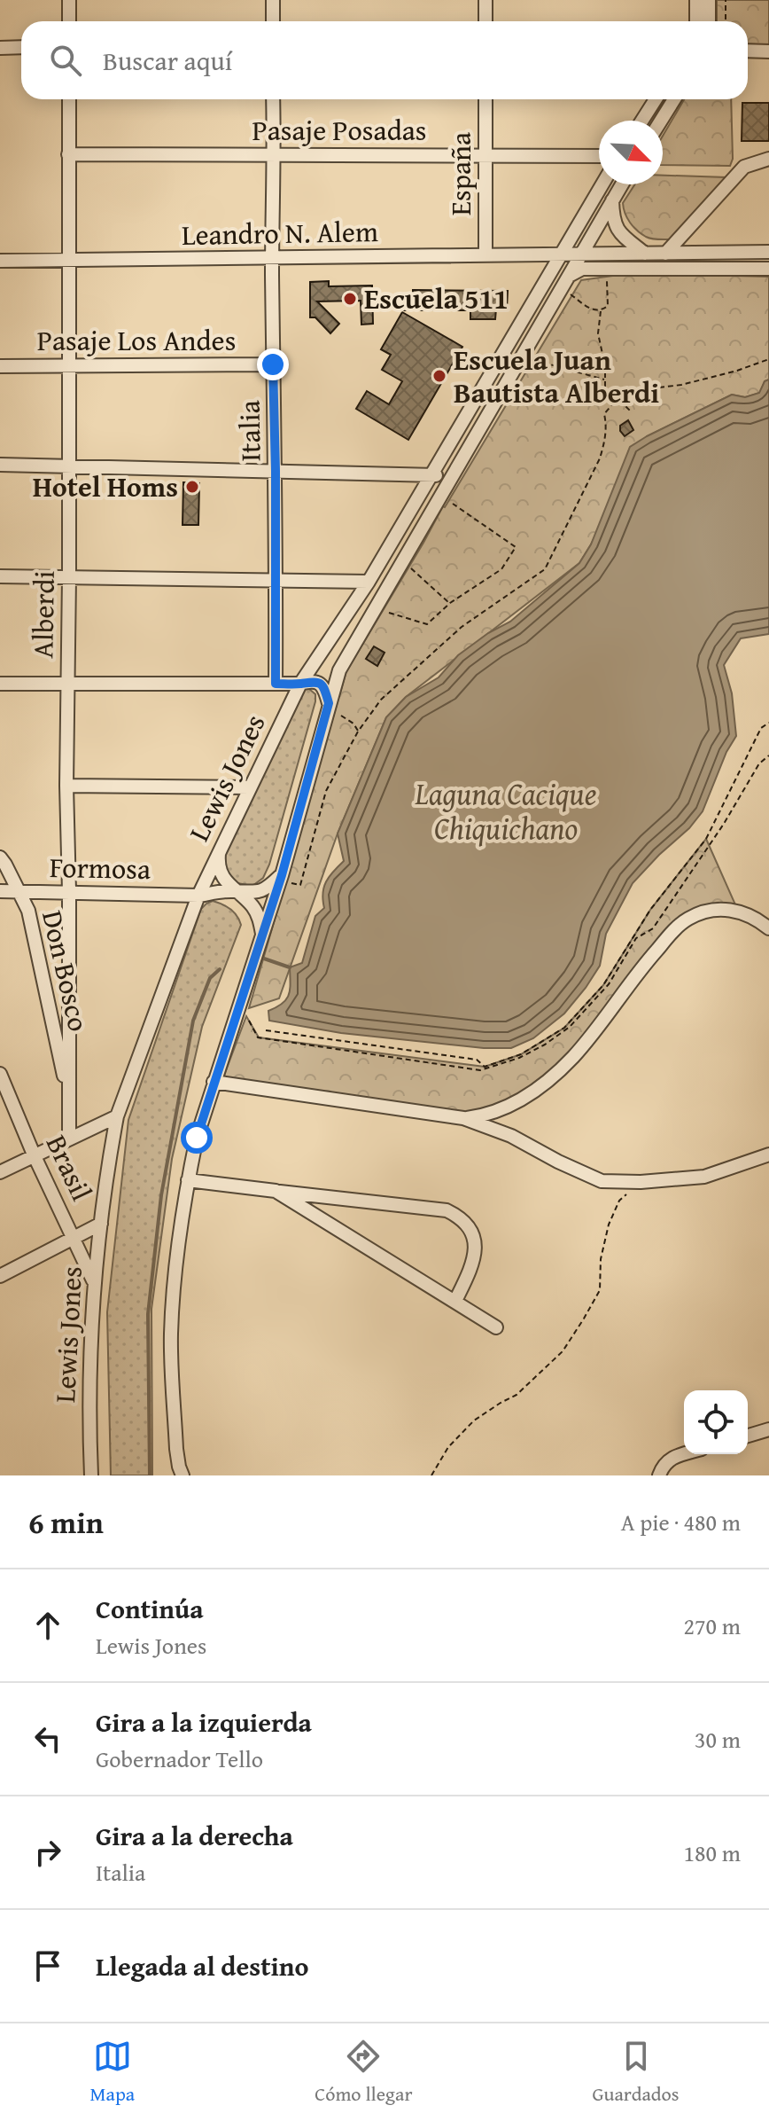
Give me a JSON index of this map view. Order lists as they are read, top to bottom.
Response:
{
  "streets": {
    "street": [
      "Pasaje Posadas",
      "España",
      "Leandro N. Alem",
      "Pasaje Los Andes",
      "Italia",
      "Alberdi",
      "Lewis Jones",
      "Formosa",
      "Don Bosco",
      "Brasil"
    ]
  },
  "crossings": [
    ["Pasaje Posadas", "España"],
    ["Pasaje Posadas", "Italia"],
    ["Pasaje Posadas", "Alberdi"],
    ["España", "Leandro N. Alem"],
    ["Leandro N. Alem", "Italia"],
    ["Leandro N. Alem", "Alberdi"],
    ["Leandro N. Alem", "Lewis Jones"],
    ["Pasaje Los Andes", "Italia"],
    ["Pasaje Los Andes", "Alberdi"],
    ["Alberdi", "Formosa"],
    ["Alberdi", "Don Bosco"],
    ["Lewis Jones", "Formosa"],
    ["Lewis Jones", "Brasil"],
    ["Formosa", "Don Bosco"]
  ],
  "water": ["Laguna Cacique Chiquichano"],
  "places": ["Escuela 511", "Escuela Juan Bautista Alberdi", "Hotel Homs"],
  "north": "bottom right",
  "page": {
    "search": "Buscar aquí",
    "heading": ["6 min", "A pie · 480 m"],
    "list": [
      ["Continúa", "Lewis Jones", "270 m"],
      ["Gira a la izquierda", "Gobernador Tello", "30 m"],
      ["Gira a la derecha", "Italia", "180 m"],
      "Llegada al destino"
    ],
    "nav": ["Mapa", "Cómo llegar", "Guardados"]
  }
}
